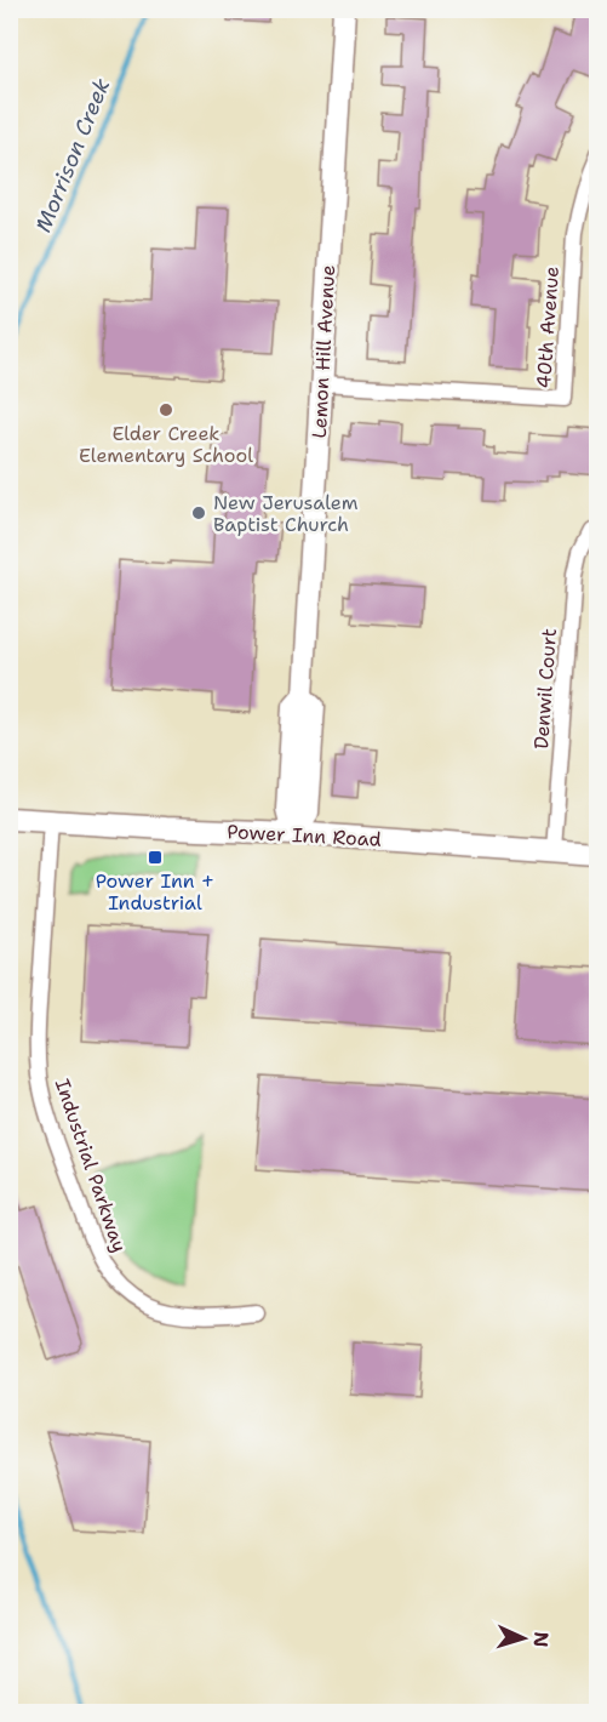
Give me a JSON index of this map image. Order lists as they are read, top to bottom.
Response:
{
  "streets": {
    "street": [
      "40th Avenue",
      "Lemon Hill Avenue",
      "Denwil Court",
      "Power Inn Road",
      "Industrial Parkway"
    ]
  },
  "crossings": [
    ["40th Avenue", "Lemon Hill Avenue"],
    ["Lemon Hill Avenue", "Power Inn Road"],
    ["Denwil Court", "Power Inn Road"],
    ["Power Inn Road", "Industrial Parkway"]
  ],
  "water": ["Morrison Creek"],
  "places": {
    "other": ["Elder Creek Elementary School", "New Jerusalem Baptist Church"],
    "transit": ["Power Inn + Industrial"]
  },
  "north": "right"
}
